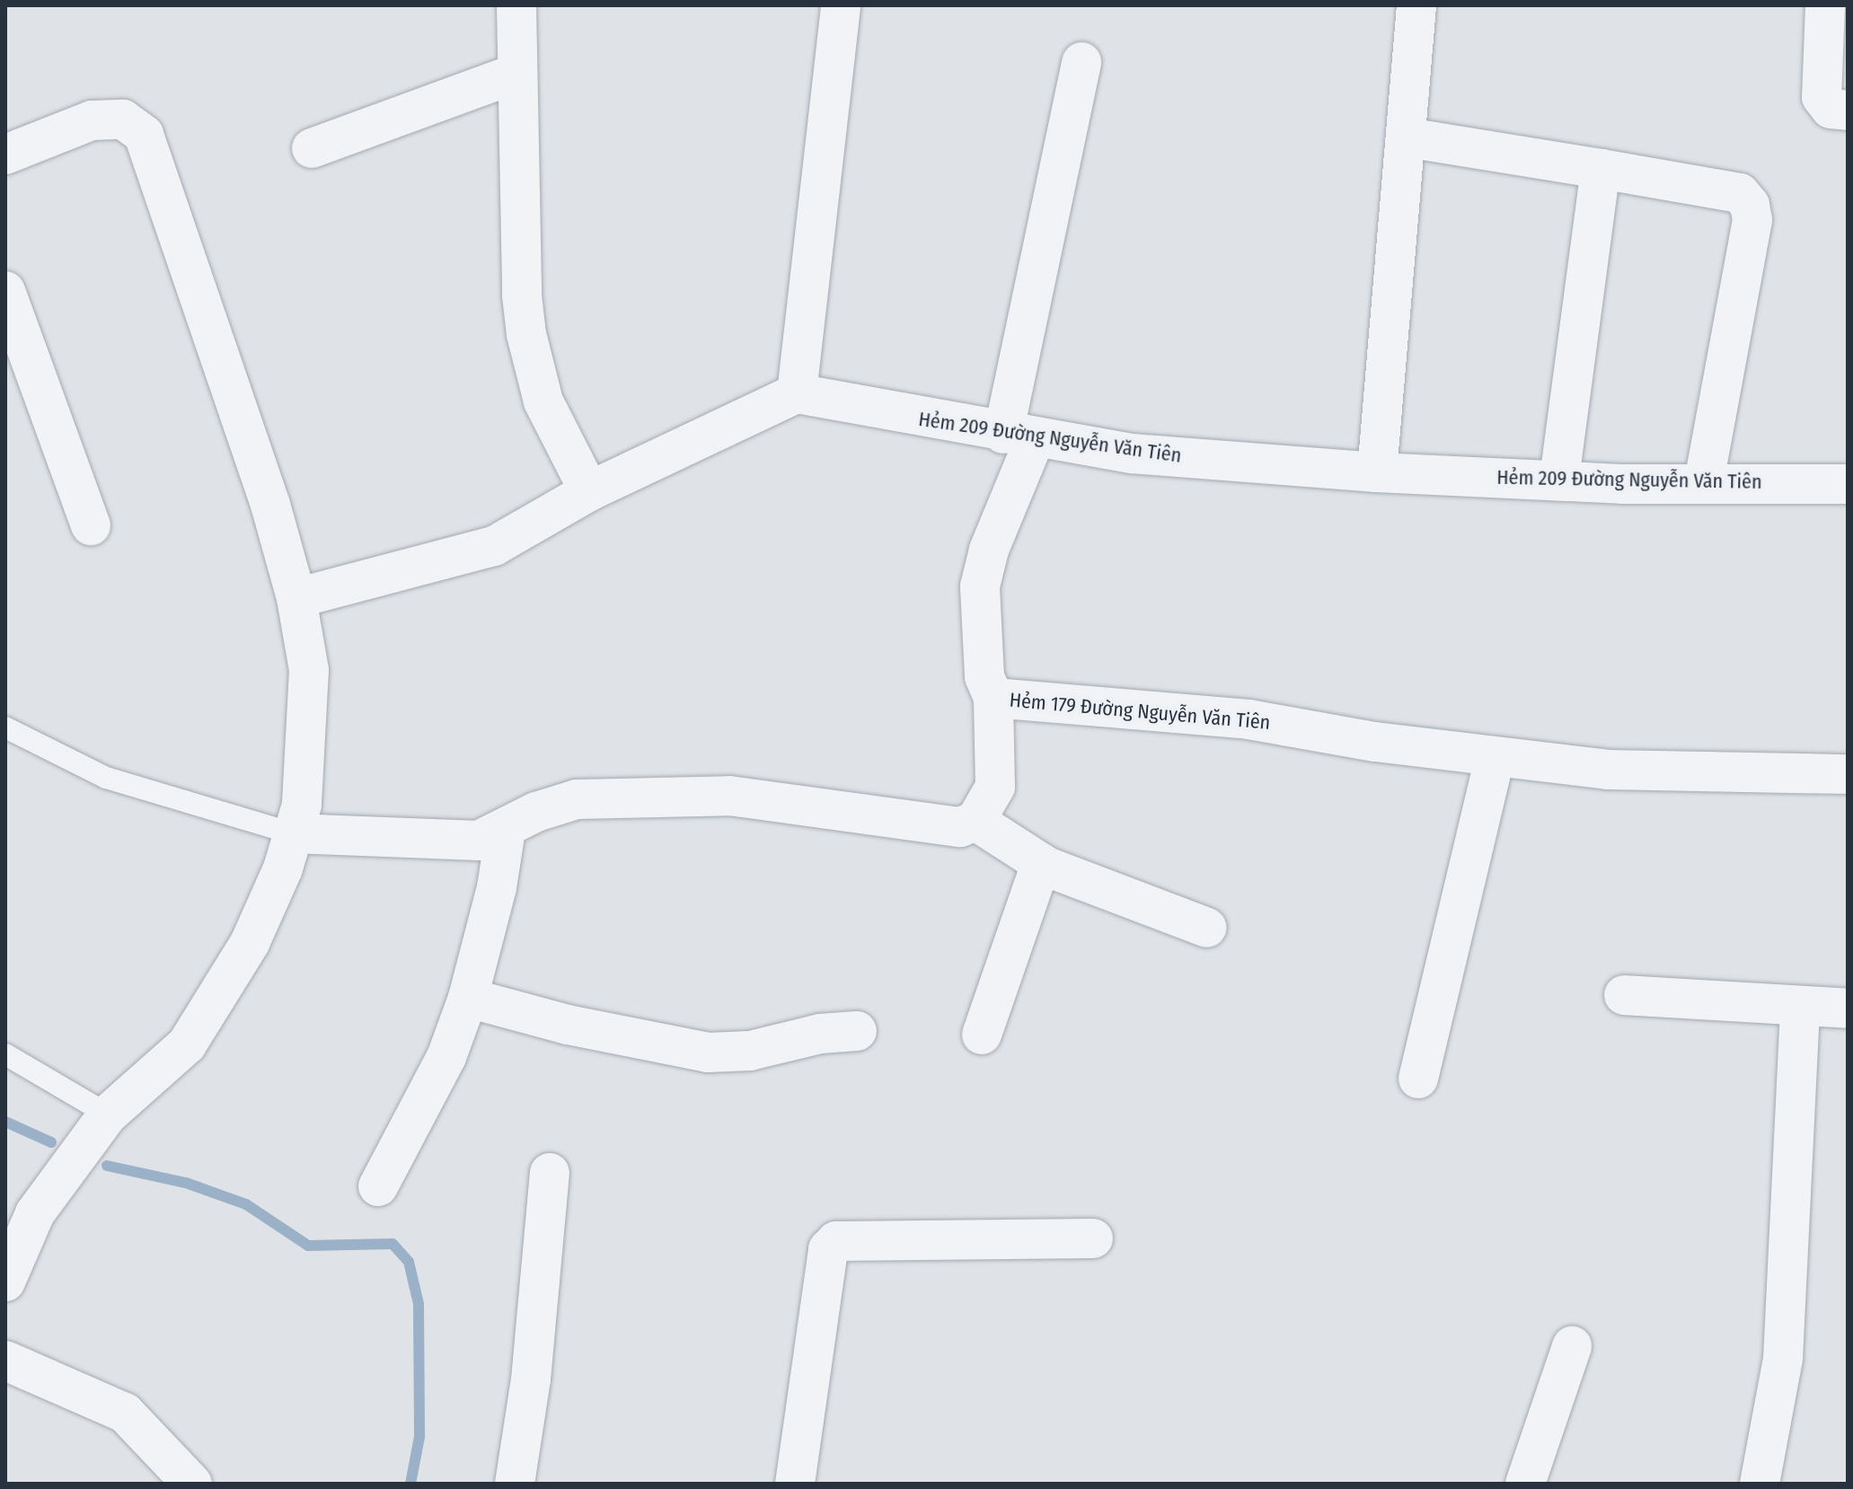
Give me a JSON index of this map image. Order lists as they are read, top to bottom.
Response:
{
  "streets": {
    "street": ["Hẻm 209 Đường Nguyễn Văn Tiên", "Hẻm 179 Đường Nguyễn Văn Tiên"]
  }
}
